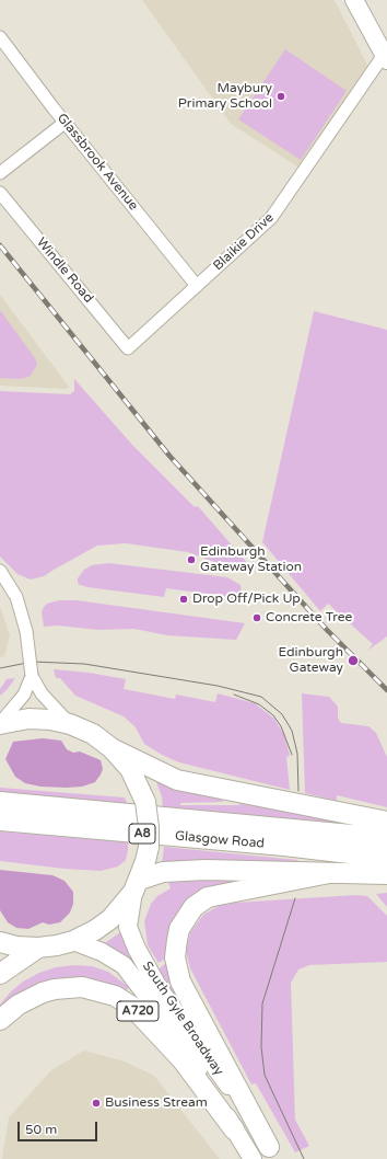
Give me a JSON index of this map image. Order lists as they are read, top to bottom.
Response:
{
  "streets": {
    "main road": ["A8", "Glasgow Road", "A720"],
    "street": [
      "Glassbrook Avenue",
      "Blaikie Drive",
      "Windle Road",
      "South Gyle Broadway"
    ]
  },
  "crossings": [
    ["Glassbrook Avenue", "Blaikie Drive"],
    ["Blaikie Drive", "Windle Road"],
    ["A720", "South Gyle Broadway"]
  ],
  "places": [
    "Maybury Primary School",
    "Edinburgh Gateway Station",
    "Drop Off/Pick Up",
    "Concrete Tree",
    "Edinburgh Gateway",
    "Business Stream"
  ],
  "scale_bar": "50 m"
}
